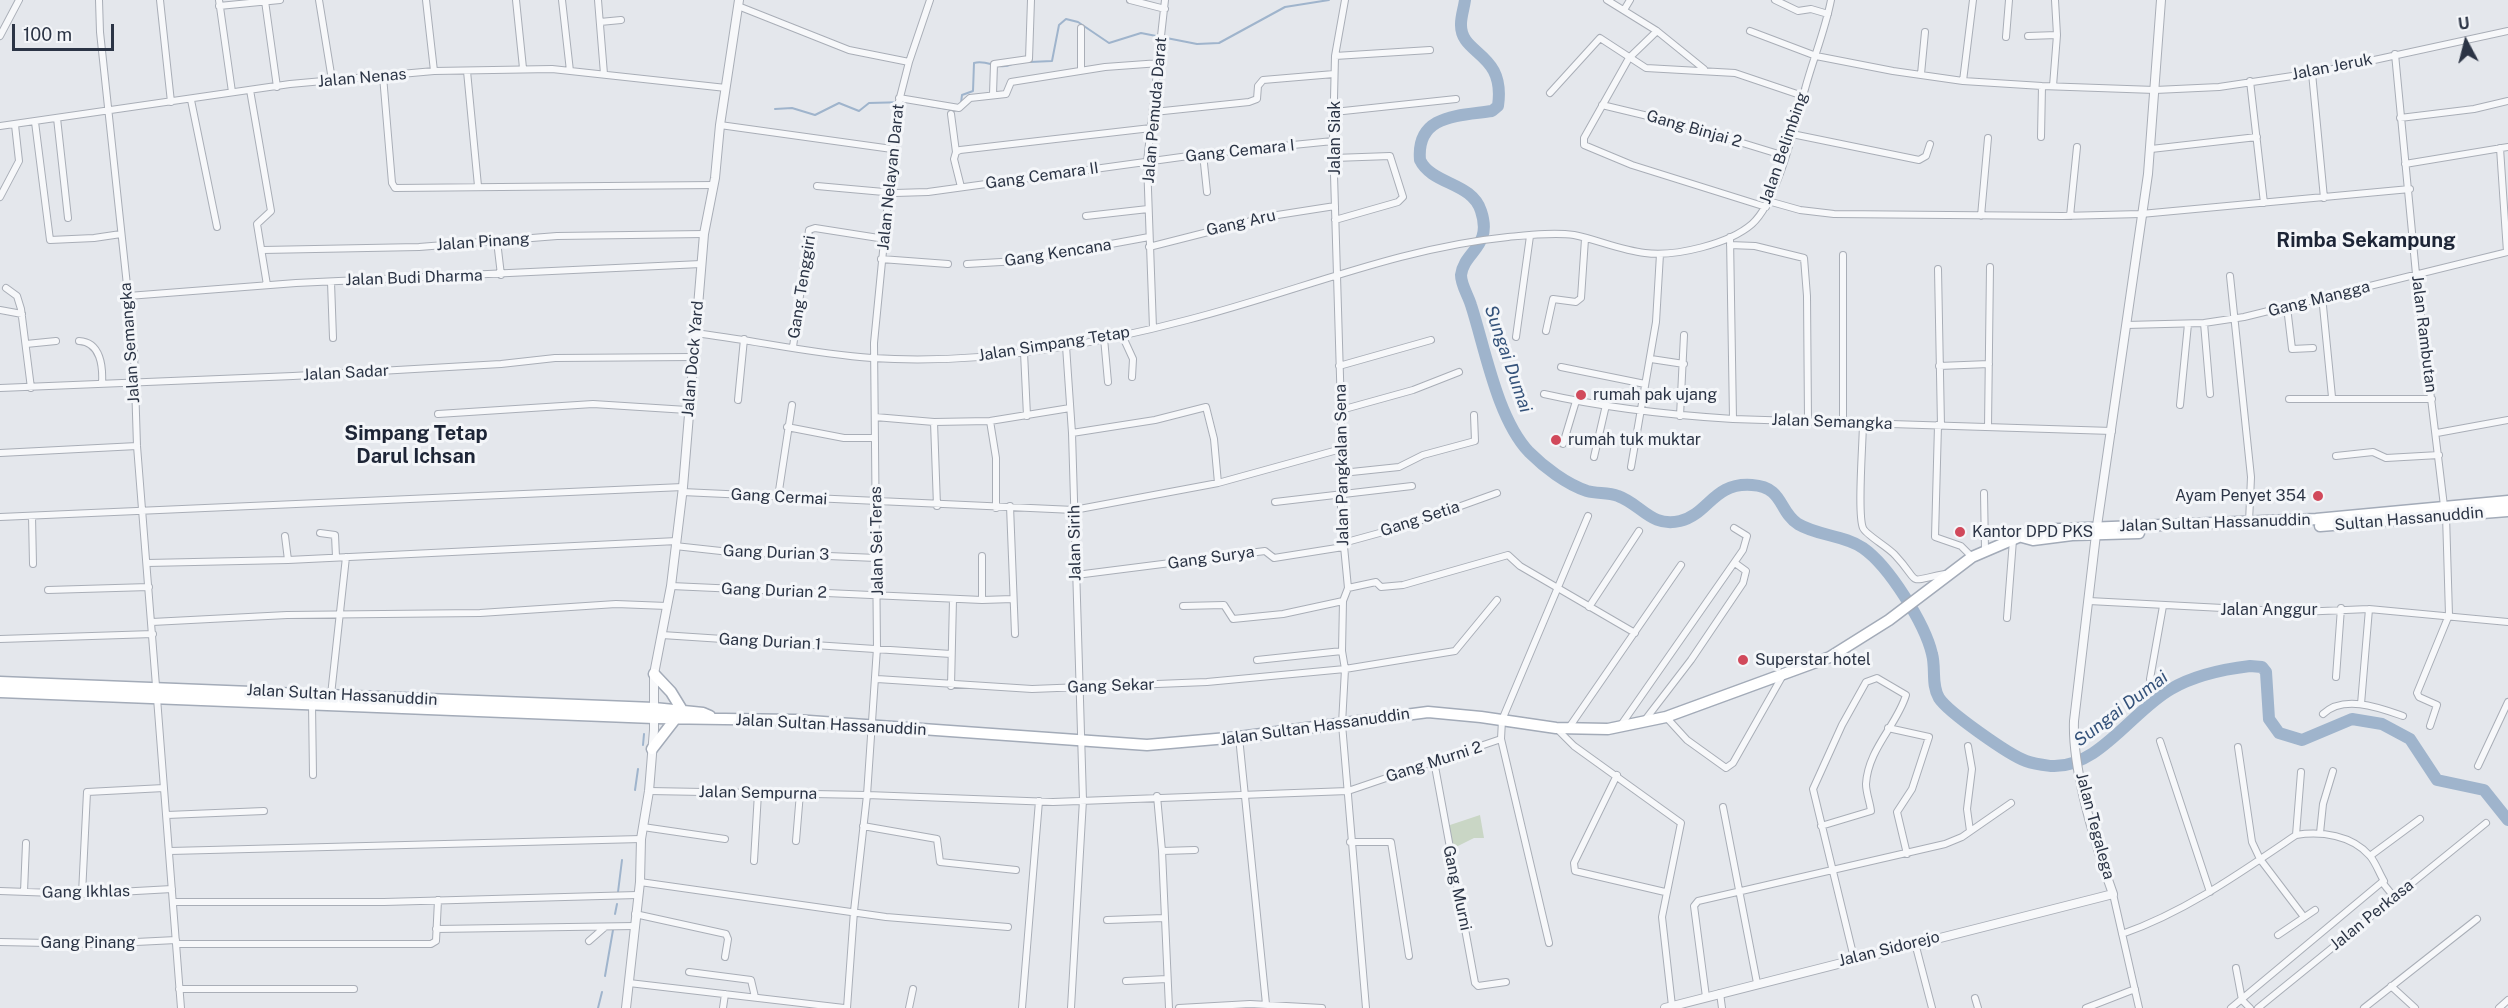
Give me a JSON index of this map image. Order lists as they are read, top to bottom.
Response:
{
  "streets": {
    "main road": ["Sultan Hassanuddin", "Jalan Sultan Hassanuddin"],
    "street": [
      "Jalan Jeruk",
      "Jalan Nenas",
      "Jalan Pemuda Darat",
      "Gang Binjai 2",
      "Jalan Siak",
      "Jalan Belimbing",
      "Gang Cemara I",
      "Gang Cemara II",
      "Jalan Nelayan Darat",
      "Gang Aru",
      "Jalan Pinang",
      "Gang Kencana",
      "Jalan Budi Dharma",
      "Gang Tenggiri",
      "Gang Mangga",
      "Jalan Rambutan",
      "Jalan Semangka",
      "Jalan Simpang Tetap",
      "Jalan Dock Yard",
      "Jalan Sadar",
      "Jalan Pangkalan Sena",
      "Gang Cermai",
      "Gang Setia",
      "Jalan Sei Teras",
      "Jalan Sirih",
      "Gang Durian 3",
      "Gang Surya",
      "Gang Durian 2",
      "Jalan Anggur",
      "Gang Durian 1",
      "Gang Sekar",
      "Gang Murni 2",
      "Jalan Sempurna",
      "Jalan Tegalega",
      "Gang Murni",
      "Gang Ikhlas",
      "Jalan Perkasa",
      "Gang Pinang",
      "Jalan Sidorejo"
    ]
  },
  "crossings": [
    ["Jalan Jeruk", "Jalan Belimbing"],
    ["Jalan Jeruk", "Jalan Rambutan"],
    ["Jalan Jeruk", "Jalan Tegalega"],
    ["Jalan Nenas", "Jalan Semangka"],
    ["Jalan Nenas", "Jalan Dock Yard"],
    ["Jalan Pemuda Darat", "Gang Cemara I"],
    ["Jalan Pemuda Darat", "Gang Cemara II"],
    ["Jalan Pemuda Darat", "Gang Aru"],
    ["Jalan Pemuda Darat", "Gang Kencana"],
    ["Jalan Pemuda Darat", "Jalan Simpang Tetap"],
    ["Gang Binjai 2", "Jalan Belimbing"],
    ["Jalan Siak", "Jalan Belimbing"],
    ["Jalan Siak", "Gang Cemara I"],
    ["Jalan Siak", "Gang Aru"],
    ["Jalan Siak", "Jalan Simpang Tetap"],
    ["Jalan Siak", "Jalan Pangkalan Sena"],
    ["Jalan Belimbing", "Jalan Simpang Tetap"],
    ["Jalan Belimbing", "Jalan Pangkalan Sena"],
    ["Gang Cemara I", "Gang Cemara II"],
    ["Gang Cemara II", "Jalan Nelayan Darat"],
    ["Jalan Nelayan Darat", "Gang Tenggiri"],
    ["Jalan Nelayan Darat", "Jalan Simpang Tetap"],
    ["Jalan Nelayan Darat", "Jalan Sei Teras"],
    ["Jalan Pinang", "Jalan Dock Yard"],
    ["Jalan Budi Dharma", "Jalan Semangka"],
    ["Jalan Budi Dharma", "Jalan Dock Yard"],
    ["Gang Tenggiri", "Jalan Simpang Tetap"],
    ["Gang Mangga", "Jalan Rambutan"],
    ["Gang Mangga", "Jalan Tegalega"],
    ["Jalan Rambutan", "Sultan Hassanuddin"],
    ["Jalan Semangka", "Jalan Sadar"],
    ["Jalan Semangka", "Gang Cermai"],
    ["Jalan Semangka", "Jalan Sultan Hassanuddin"],
    ["Jalan Semangka", "Gang Durian 3"],
    ["Jalan Semangka", "Jalan Tegalega"],
    ["Jalan Semangka", "Gang Ikhlas"],
    ["Jalan Semangka", "Gang Pinang"],
    ["Jalan Simpang Tetap", "Jalan Dock Yard"],
    ["Jalan Simpang Tetap", "Jalan Pangkalan Sena"],
    ["Jalan Simpang Tetap", "Jalan Sei Teras"],
    ["Jalan Simpang Tetap", "Jalan Sirih"],
    ["Jalan Dock Yard", "Jalan Sadar"],
    ["Jalan Dock Yard", "Gang Cermai"],
    ["Jalan Dock Yard", "Jalan Sultan Hassanuddin"],
    ["Jalan Dock Yard", "Gang Durian 3"],
    ["Jalan Dock Yard", "Gang Durian 2"],
    ["Jalan Dock Yard", "Gang Durian 1"],
    ["Jalan Dock Yard", "Jalan Sempurna"],
    ["Jalan Pangkalan Sena", "Gang Cermai"],
    ["Jalan Pangkalan Sena", "Gang Setia"],
    ["Jalan Pangkalan Sena", "Jalan Sultan Hassanuddin"],
    ["Jalan Pangkalan Sena", "Gang Surya"],
    ["Jalan Pangkalan Sena", "Gang Sekar"],
    ["Jalan Pangkalan Sena", "Gang Murni 2"],
    ["Gang Cermai", "Jalan Sei Teras"],
    ["Gang Cermai", "Jalan Sirih"],
    ["Gang Setia", "Gang Surya"],
    ["Sultan Hassanuddin", "Jalan Sultan Hassanuddin"],
    ["Sultan Hassanuddin", "Jalan Tegalega"],
    ["Jalan Sultan Hassanuddin", "Jalan Sei Teras"],
    ["Jalan Sultan Hassanuddin", "Jalan Sirih"],
    ["Jalan Sultan Hassanuddin", "Gang Murni 2"],
    ["Jalan Sultan Hassanuddin", "Jalan Tegalega"],
    ["Jalan Sei Teras", "Gang Durian 3"],
    ["Jalan Sei Teras", "Gang Durian 2"],
    ["Jalan Sei Teras", "Gang Durian 1"],
    ["Jalan Sei Teras", "Gang Sekar"],
    ["Jalan Sei Teras", "Jalan Sempurna"],
    ["Jalan Sirih", "Gang Surya"],
    ["Jalan Sirih", "Gang Sekar"],
    ["Jalan Sirih", "Gang Murni 2"],
    ["Jalan Sirih", "Jalan Sempurna"],
    ["Jalan Anggur", "Jalan Tegalega"],
    ["Gang Murni 2", "Jalan Sempurna"],
    ["Gang Murni 2", "Gang Murni"],
    ["Jalan Tegalega", "Jalan Sidorejo"]
  ],
  "districts": ["Rimba Sekampung", "Simpang Tetap Darul Ichsan"],
  "water": ["Sungai Dumai"],
  "places": [
    "rumah pak ujang",
    "rumah tuk muktar",
    "Ayam Penyet 354",
    "Kantor DPD PKS",
    "Superstar hotel"
  ],
  "scale_bar": "100 m",
  "north": "top"
}
